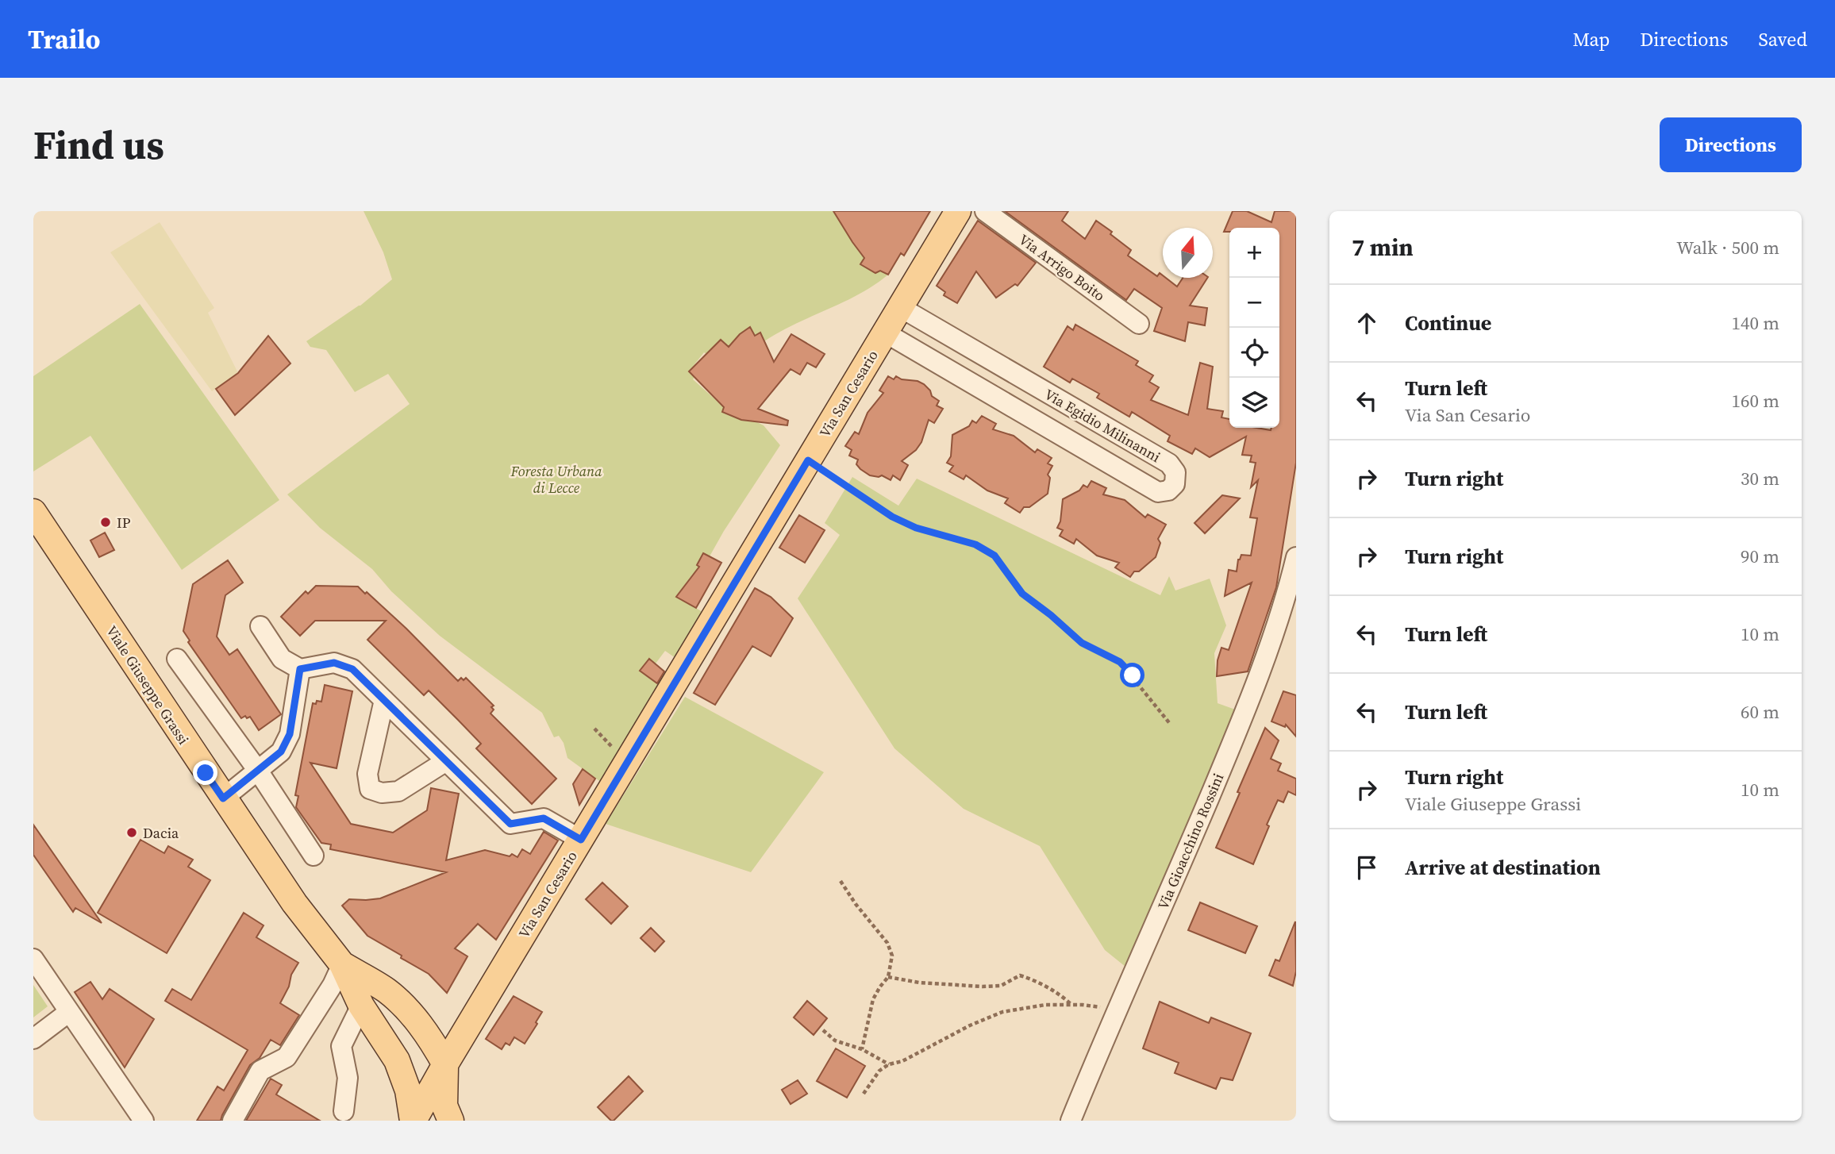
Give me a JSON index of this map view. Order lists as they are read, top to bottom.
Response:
{
  "streets": {
    "main road": ["Via San Cesario", "Viale Giuseppe Grassi"],
    "street": ["Via Arrigo Boito", "Via Egidio Milinanni", "Via Gioacchino Rossini"]
  },
  "crossings": [
    ["Via San Cesario", "Via Egidio Milinanni"],
    ["Via San Cesario", "Viale Giuseppe Grassi"]
  ],
  "parks": ["Foresta Urbana di Lecce"],
  "places": ["IP", "Dacia"],
  "north": "top",
  "page": {
    "header": "Trailo",
    "nav": ["Map", "Directions", "Saved"],
    "buttons": "Directions",
    "title": "Find us",
    "heading": ["7 min", "Walk · 500 m"],
    "map_buttons": ["+", "−"],
    "list": [
      ["Continue", "140 m"],
      ["Turn left", "Via San Cesario", "160 m"],
      ["Turn right", "30 m"],
      ["Turn right", "90 m"],
      ["Turn left", "10 m"],
      ["Turn left", "60 m"],
      ["Turn right", "Viale Giuseppe Grassi", "10 m"],
      "Arrive at destination"
    ]
  }
}
